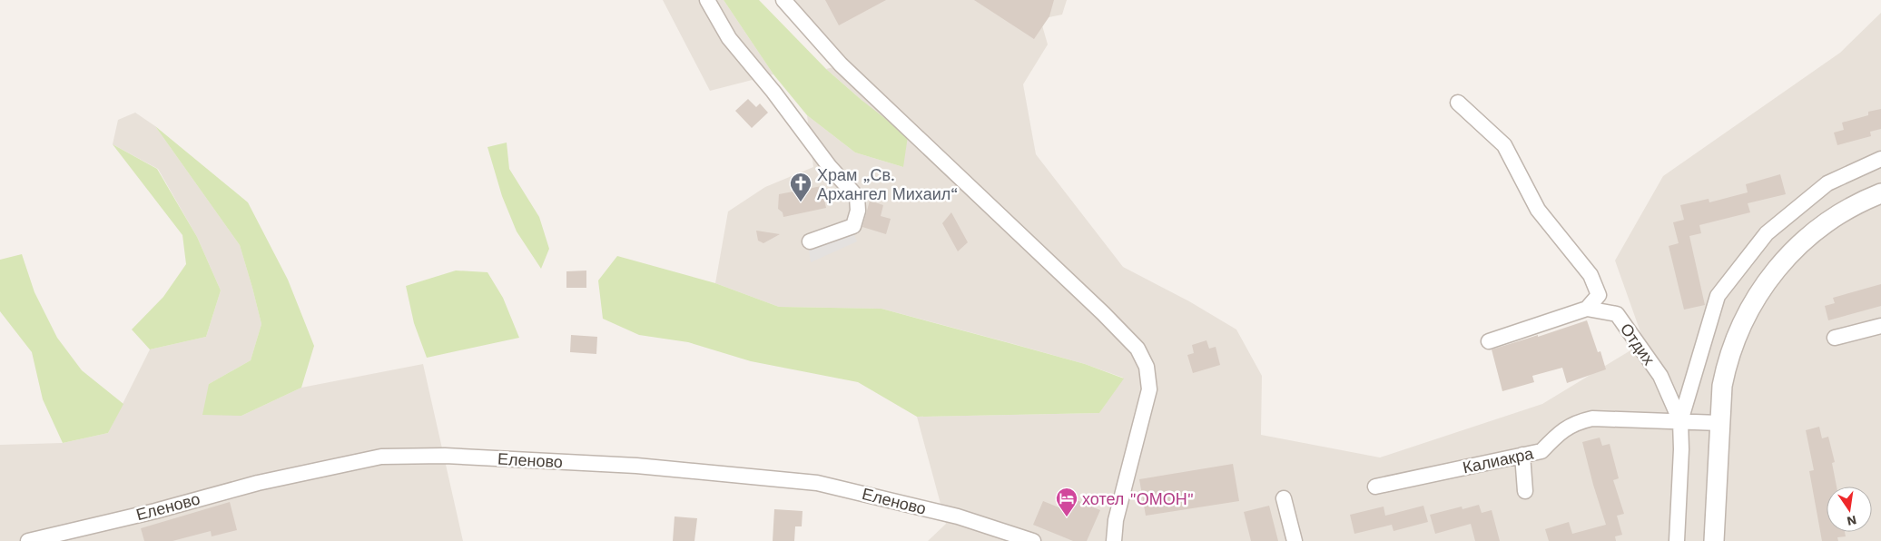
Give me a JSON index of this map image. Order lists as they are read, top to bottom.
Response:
{
  "streets": {
    "street": ["Отдих", "Еленово", "Калиакра"]
  },
  "crossings": [
    ["Отдих", "Калиакра"]
  ],
  "places": {
    "church": ["Храм „Св. Архангел Михаил“"],
    "hotel": ["хотел \"ОМОН\""]
  },
  "north": "bottom"
}
